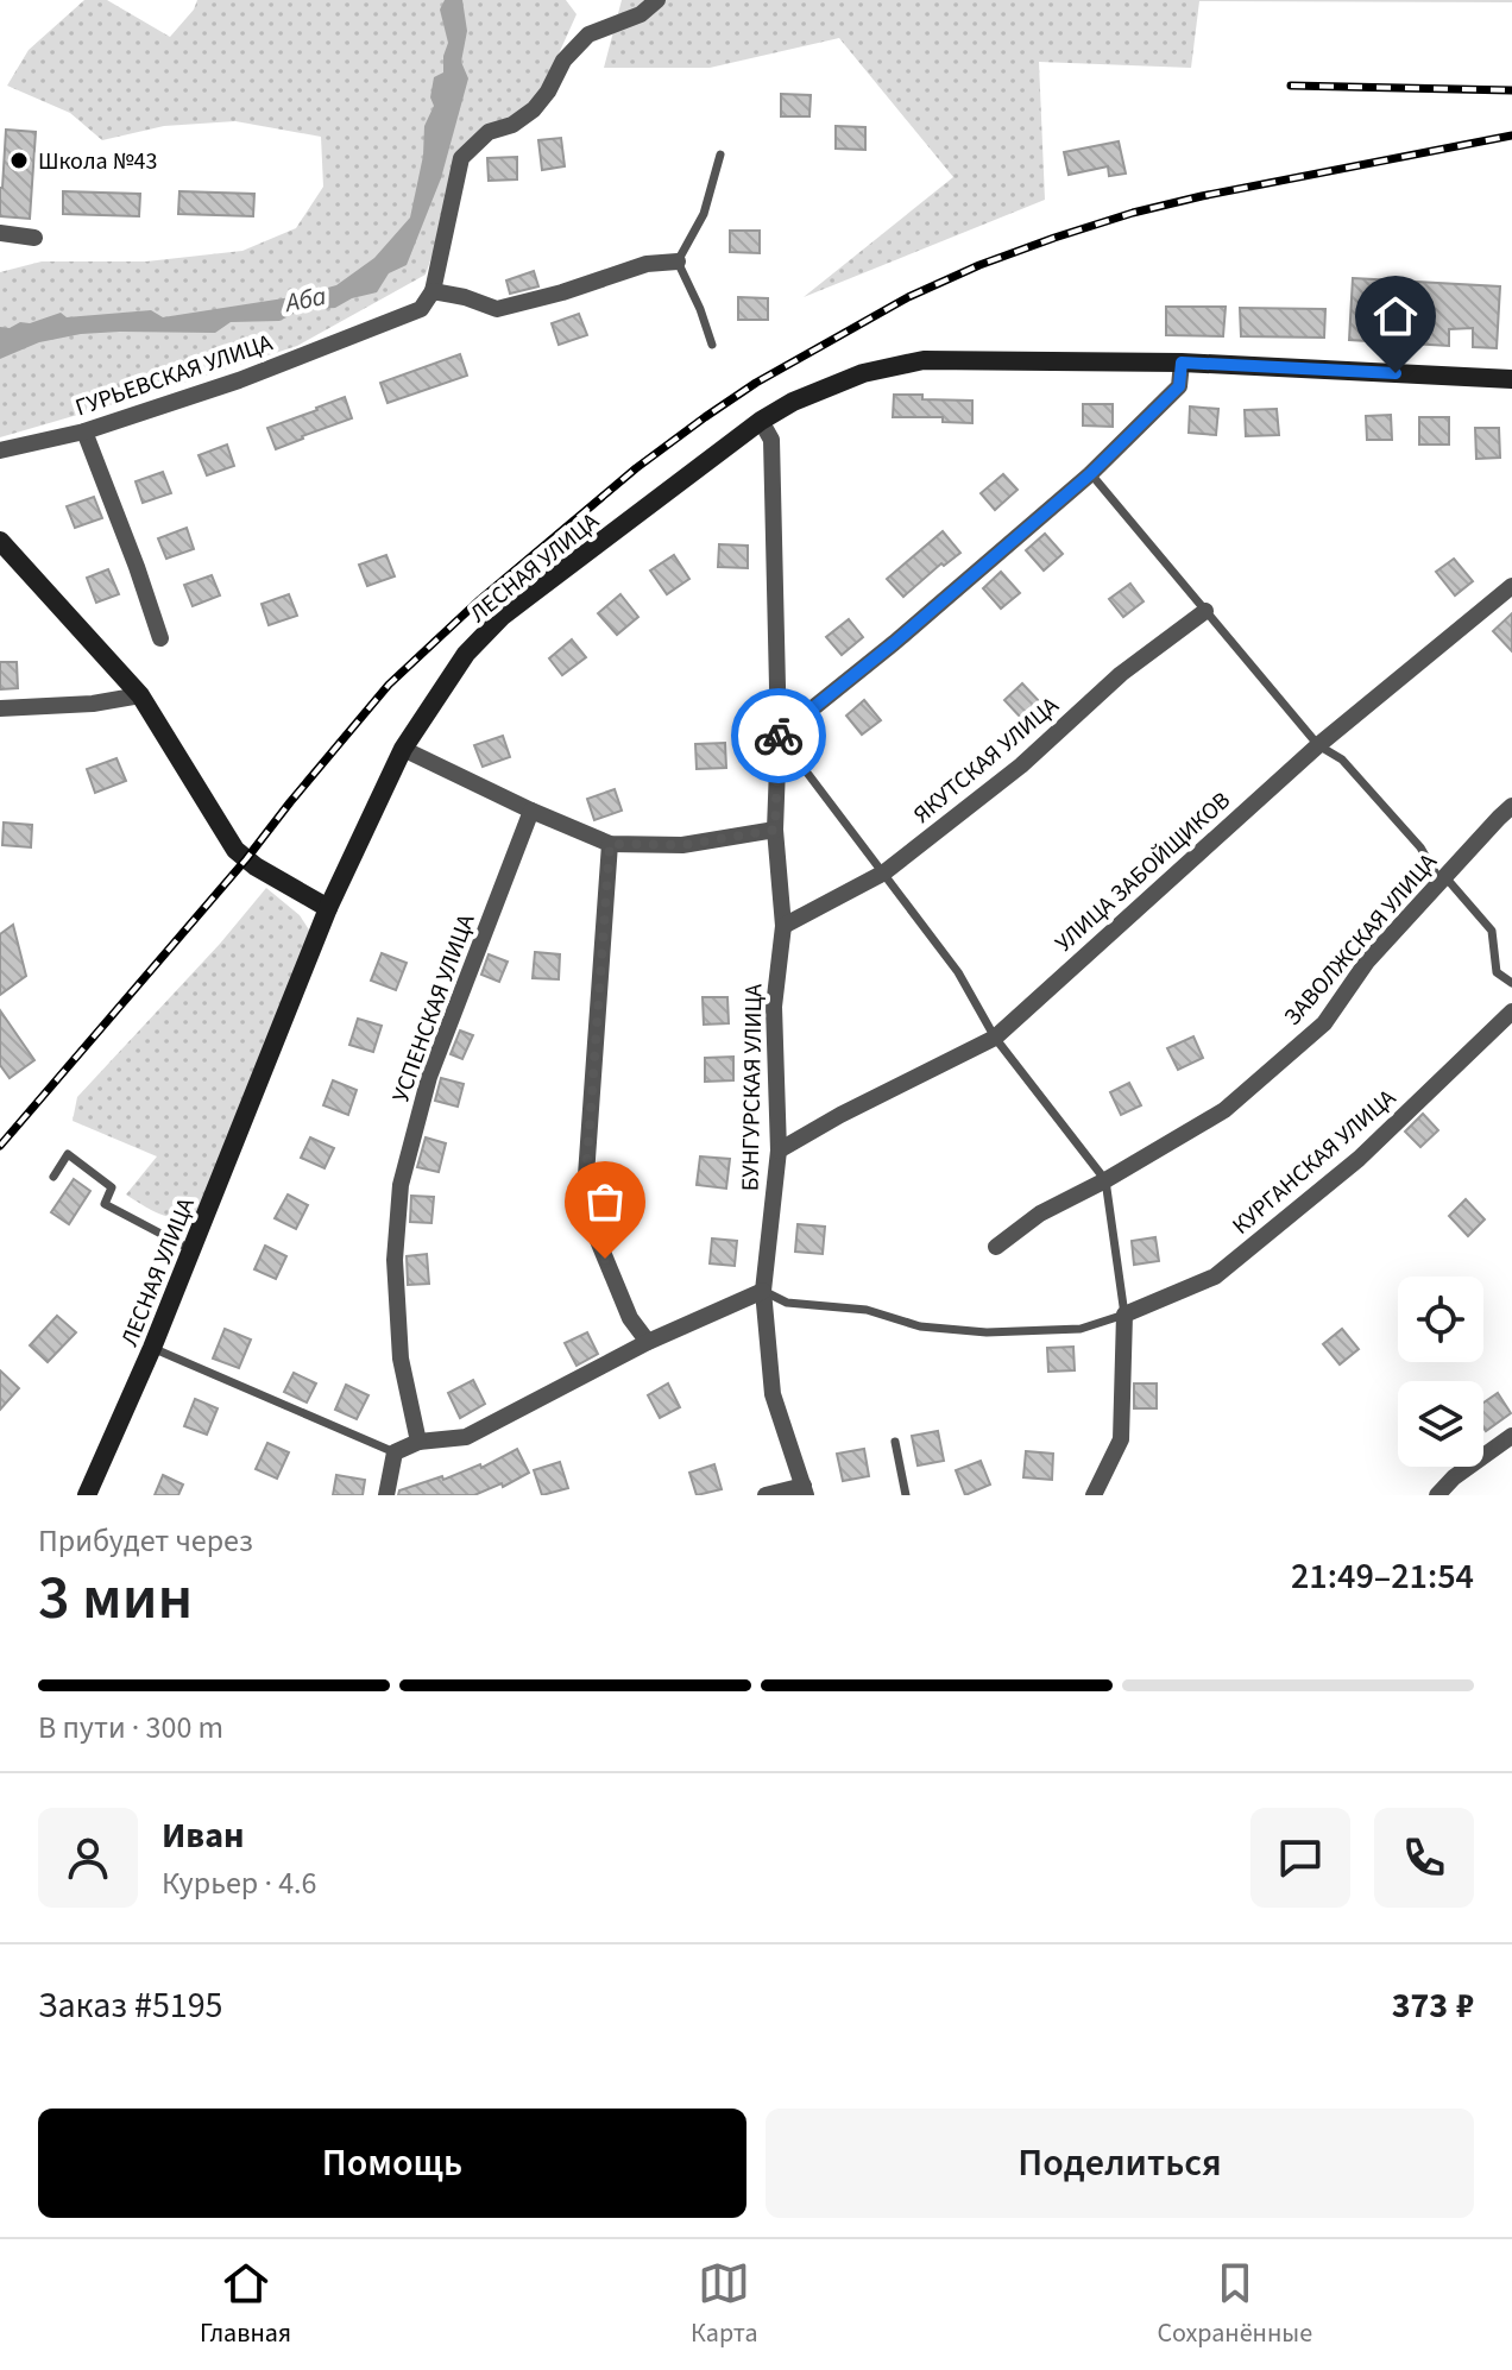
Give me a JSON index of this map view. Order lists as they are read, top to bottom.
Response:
{
  "streets": {
    "main road": ["ЛЕСНАЯ УЛИЦА"],
    "street": [
      "ГУРЬЕВСКАЯ УЛИЦА",
      "ЯКУТСКАЯ УЛИЦА",
      "УЛИЦА ЗАБОЙЩИКОВ",
      "ЗАВОЛЖСКАЯ УЛИЦА",
      "УСПЕНСКАЯ УЛИЦА",
      "БУНГУРСКАЯ УЛИЦА",
      "КУРГАНСКАЯ УЛИЦА"
    ]
  },
  "crossings": [
    ["ЛЕСНАЯ УЛИЦА", "БУНГУРСКАЯ УЛИЦА"],
    ["ЯКУТСКАЯ УЛИЦА", "БУНГУРСКАЯ УЛИЦА"],
    ["УЛИЦА ЗАБОЙЩИКОВ", "БУНГУРСКАЯ УЛИЦА"]
  ],
  "water": ["Аба"],
  "places": ["Школа №43"],
  "page": {
    "heading": ["3 мин", "Прибудет через", "21:49–21:54"],
    "panel": [
      "Иван",
      "Курьер · 4.6",
      "Заказ #5195",
      "373 ₽"
    ],
    "bar": "В пути · 300 m",
    "buttons": ["Помощь", "Поделиться"],
    "tabs": ["Главная", "Карта", "Сохранённые"]
  }
}
